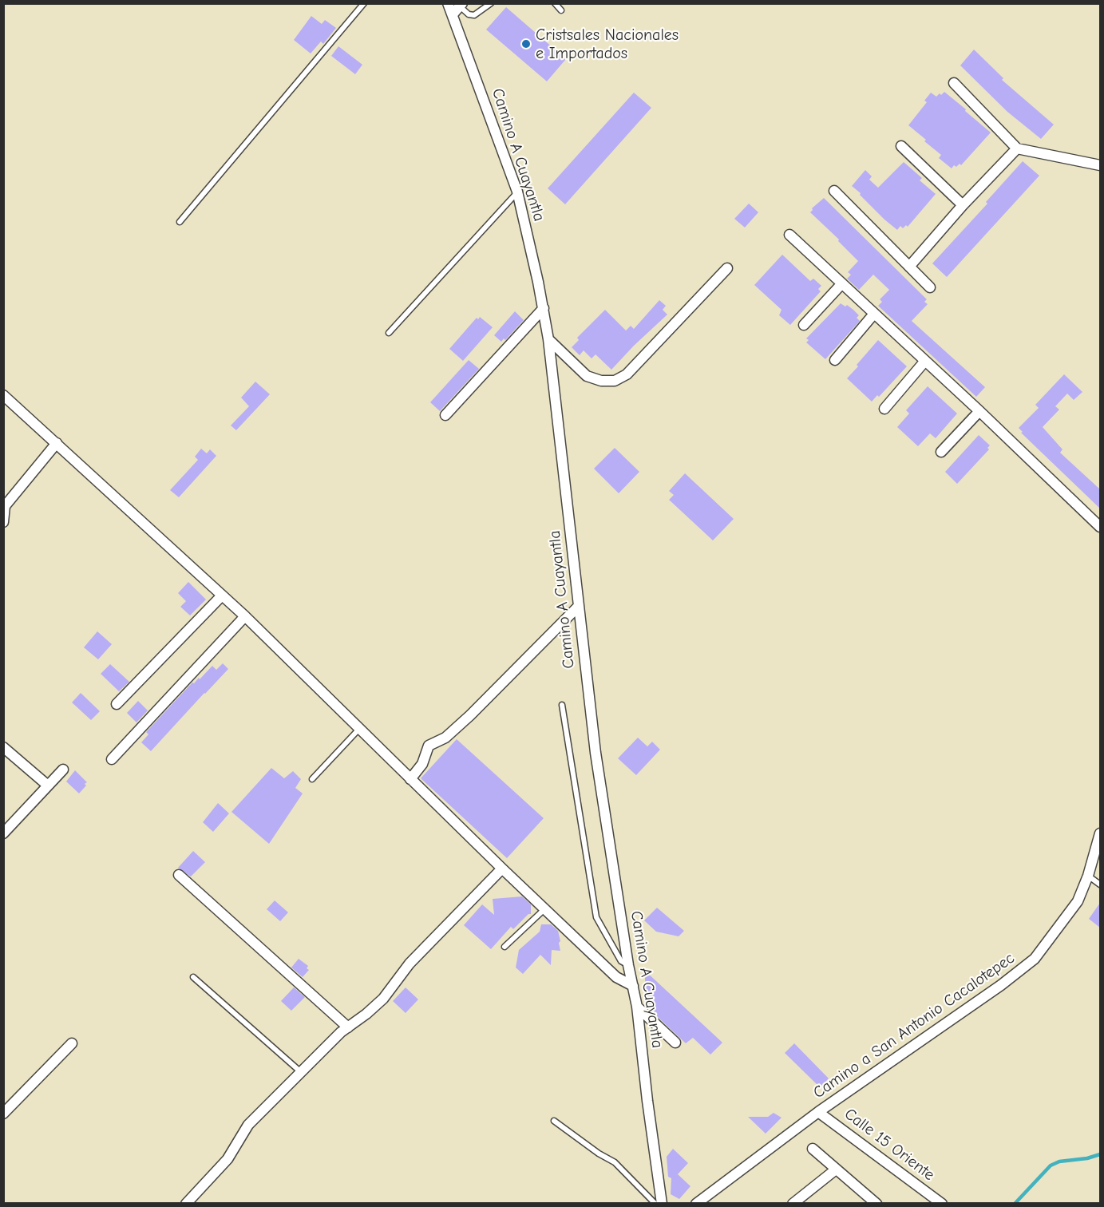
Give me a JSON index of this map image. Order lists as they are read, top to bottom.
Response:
{
  "streets": {
    "street": ["Camino A Cuayantla", "Camino a San Antonio Cacalotepec", "Calle 15 Oriente"]
  },
  "crossings": [
    ["Camino a San Antonio Cacalotepec", "Calle 15 Oriente"]
  ],
  "places": ["Cristsales Nacionales e Importados"]
}
